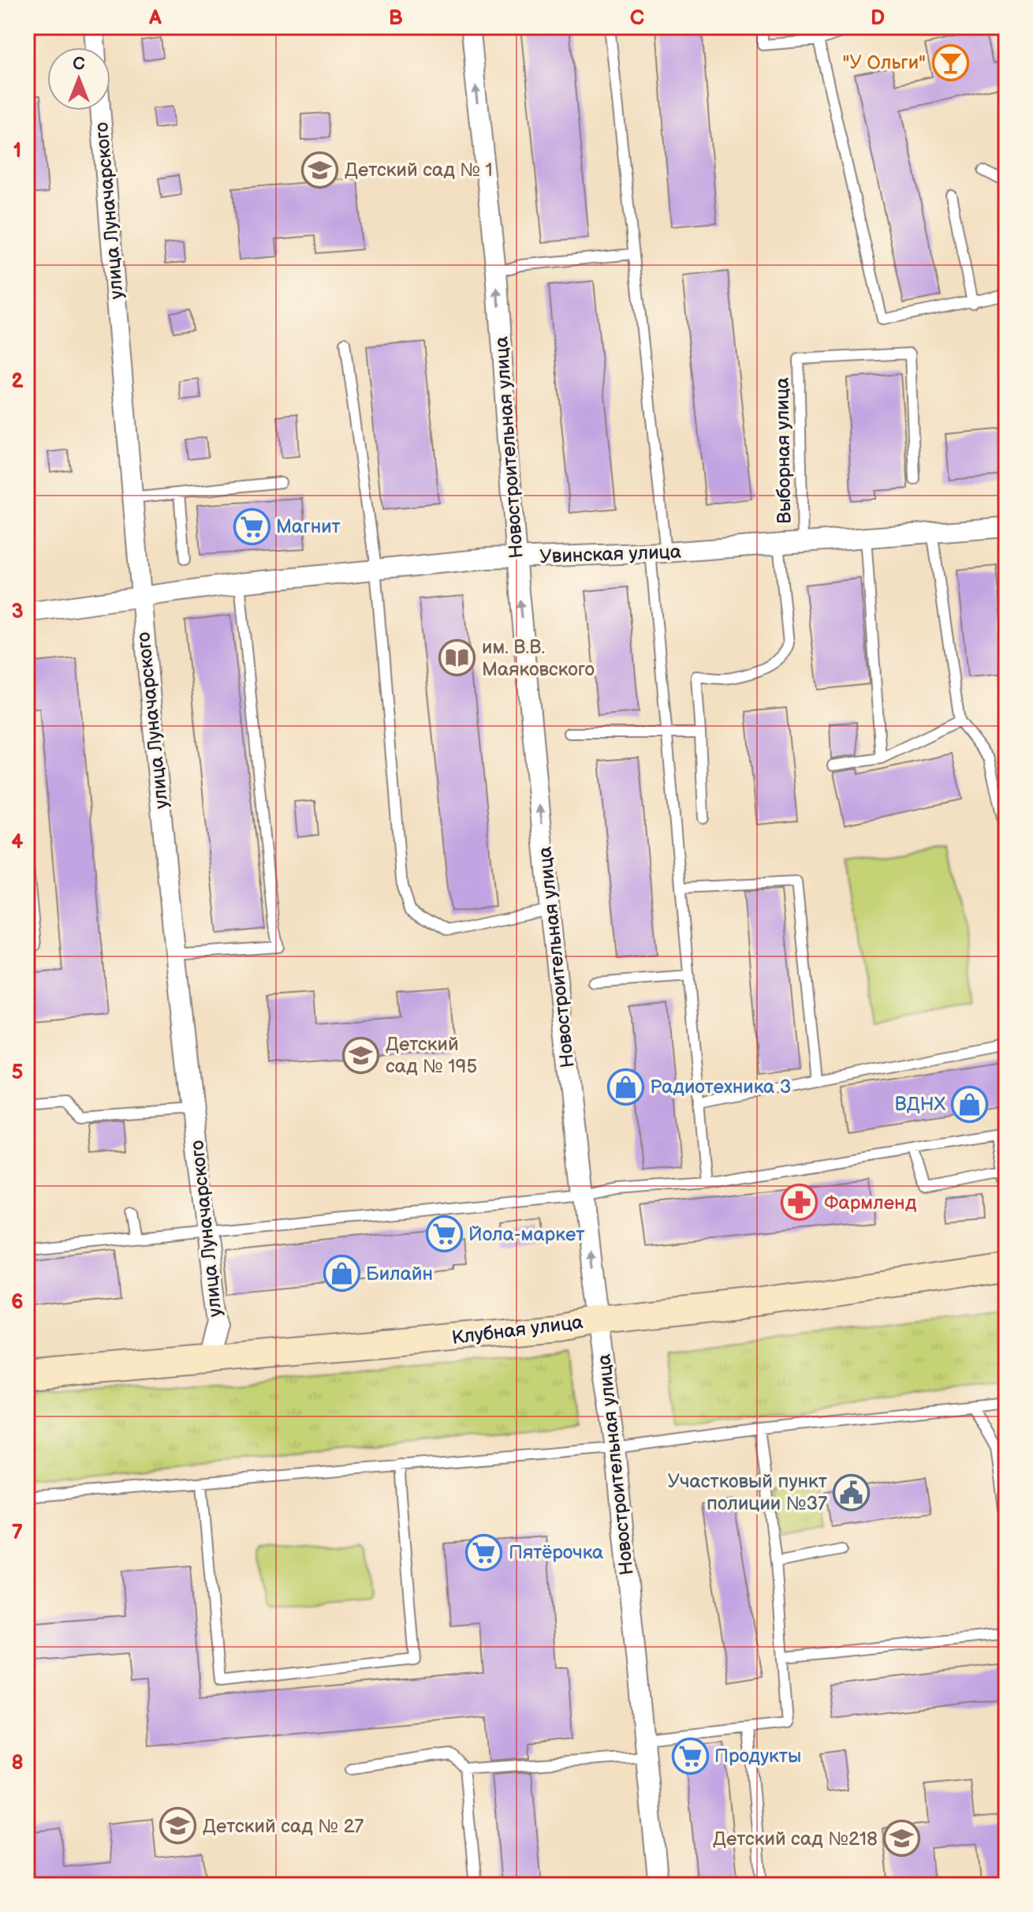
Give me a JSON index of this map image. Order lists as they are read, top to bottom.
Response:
{
  "streets": {
    "main road": ["Клубная улица"],
    "street": ["улица Луначарского", "Новостроительная улица", "Увинская улица"],
    "lane": ["Выборная улица"]
  },
  "crossings": [
    ["улица Луначарского", "Увинская улица"],
    ["улица Луначарского", "Клубная улица"],
    ["Новостроительная улица", "Увинская улица"],
    ["Новостроительная улица", "Клубная улица"],
    ["Выборная улица", "Увинская улица"]
  ],
  "one_way": ["Новостроительная улица"],
  "places": {
    "bar": ["\"У Ольги\""],
    "school or university": [
      "Детский сад № 1",
      "Детский сад № 195",
      "Детский сад № 27",
      "Детский сад №218"
    ],
    "supermarket": [
      "Магнит",
      "Йола-маркет",
      "Пятёрочка",
      "Продукты"
    ],
    "library": ["им. В.В. Маяковского"],
    "shop": ["Радиотехника 3", "ВДНХ", "Билайн"],
    "pharmacy": ["Фармленд"],
    "public building": ["Участковый пункт полиции №37"]
  },
  "north": "top",
  "grid": {
    "columns": [
      "A",
      "B",
      "C",
      "D"
    ],
    "rows": [
      "1",
      "2",
      "3",
      "4",
      "5",
      "6",
      "7",
      "8"
    ]
  }
}
